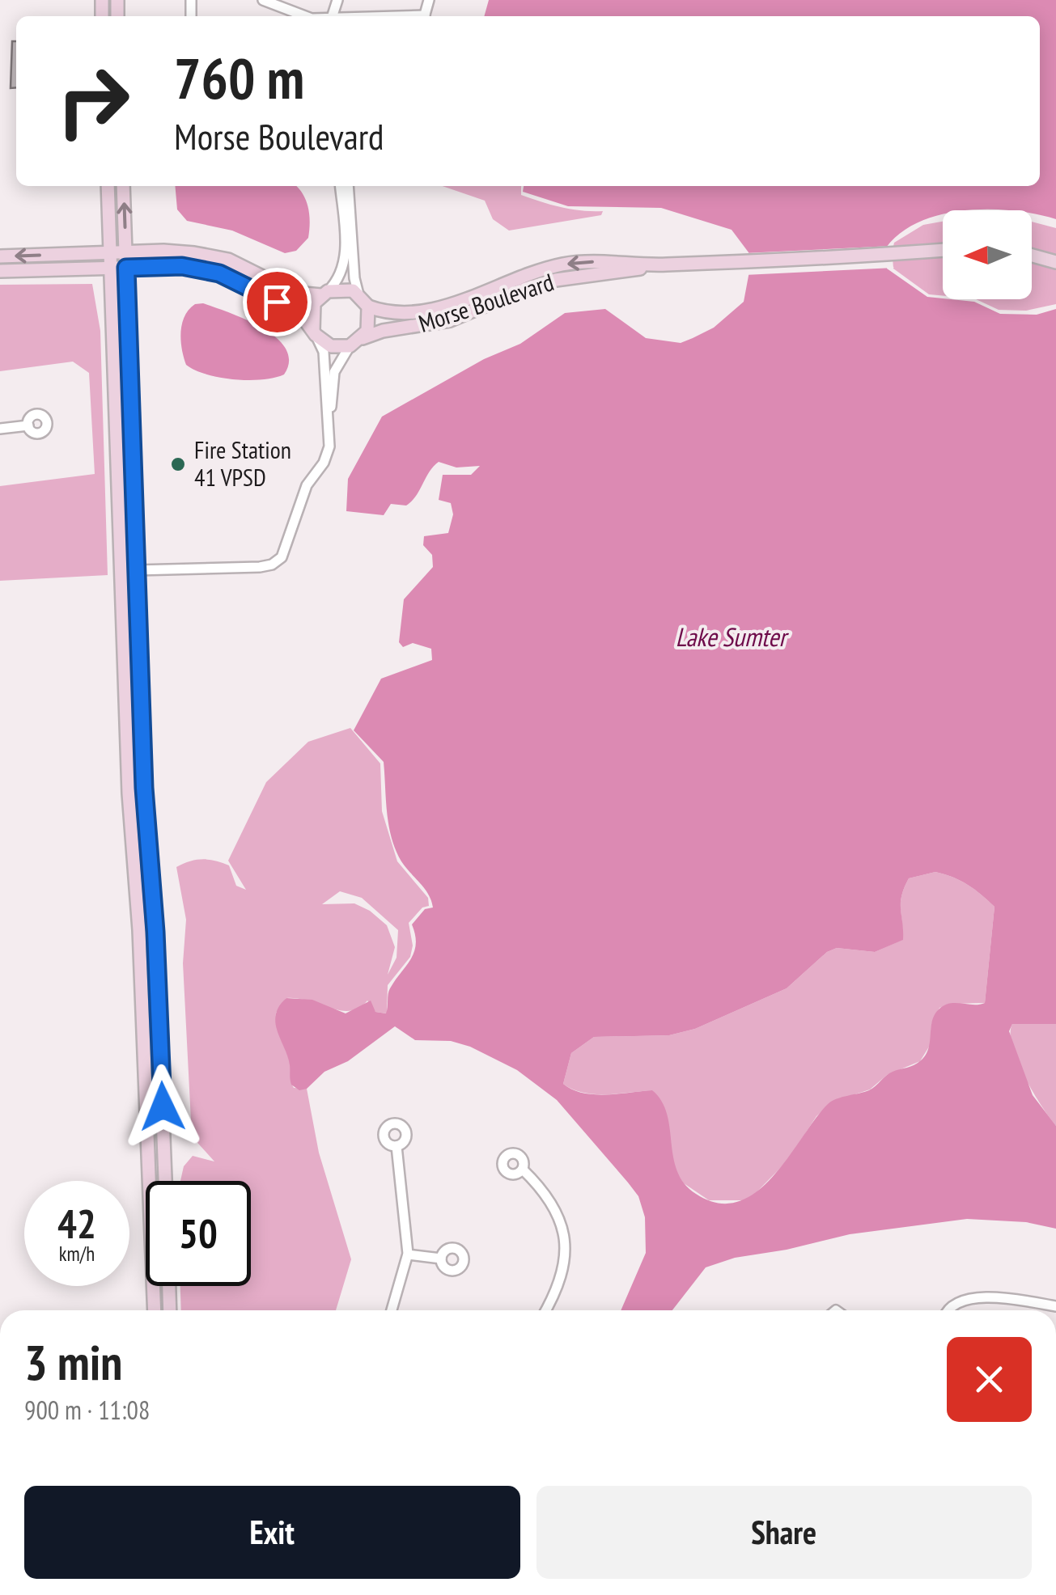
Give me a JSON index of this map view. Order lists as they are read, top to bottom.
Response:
{
  "streets": {
    "main road": ["Morse Boulevard"]
  },
  "water": ["Lake Sumter"],
  "places": ["Fire Station 41 VPSD"],
  "north": "left",
  "page": {
    "turn": ["760 m", "Morse Boulevard"],
    "speed": "42 km/h",
    "limit": "50",
    "heading": ["3 min", "900 m · 11:08"],
    "buttons": ["Exit", "Share"]
  }
}
